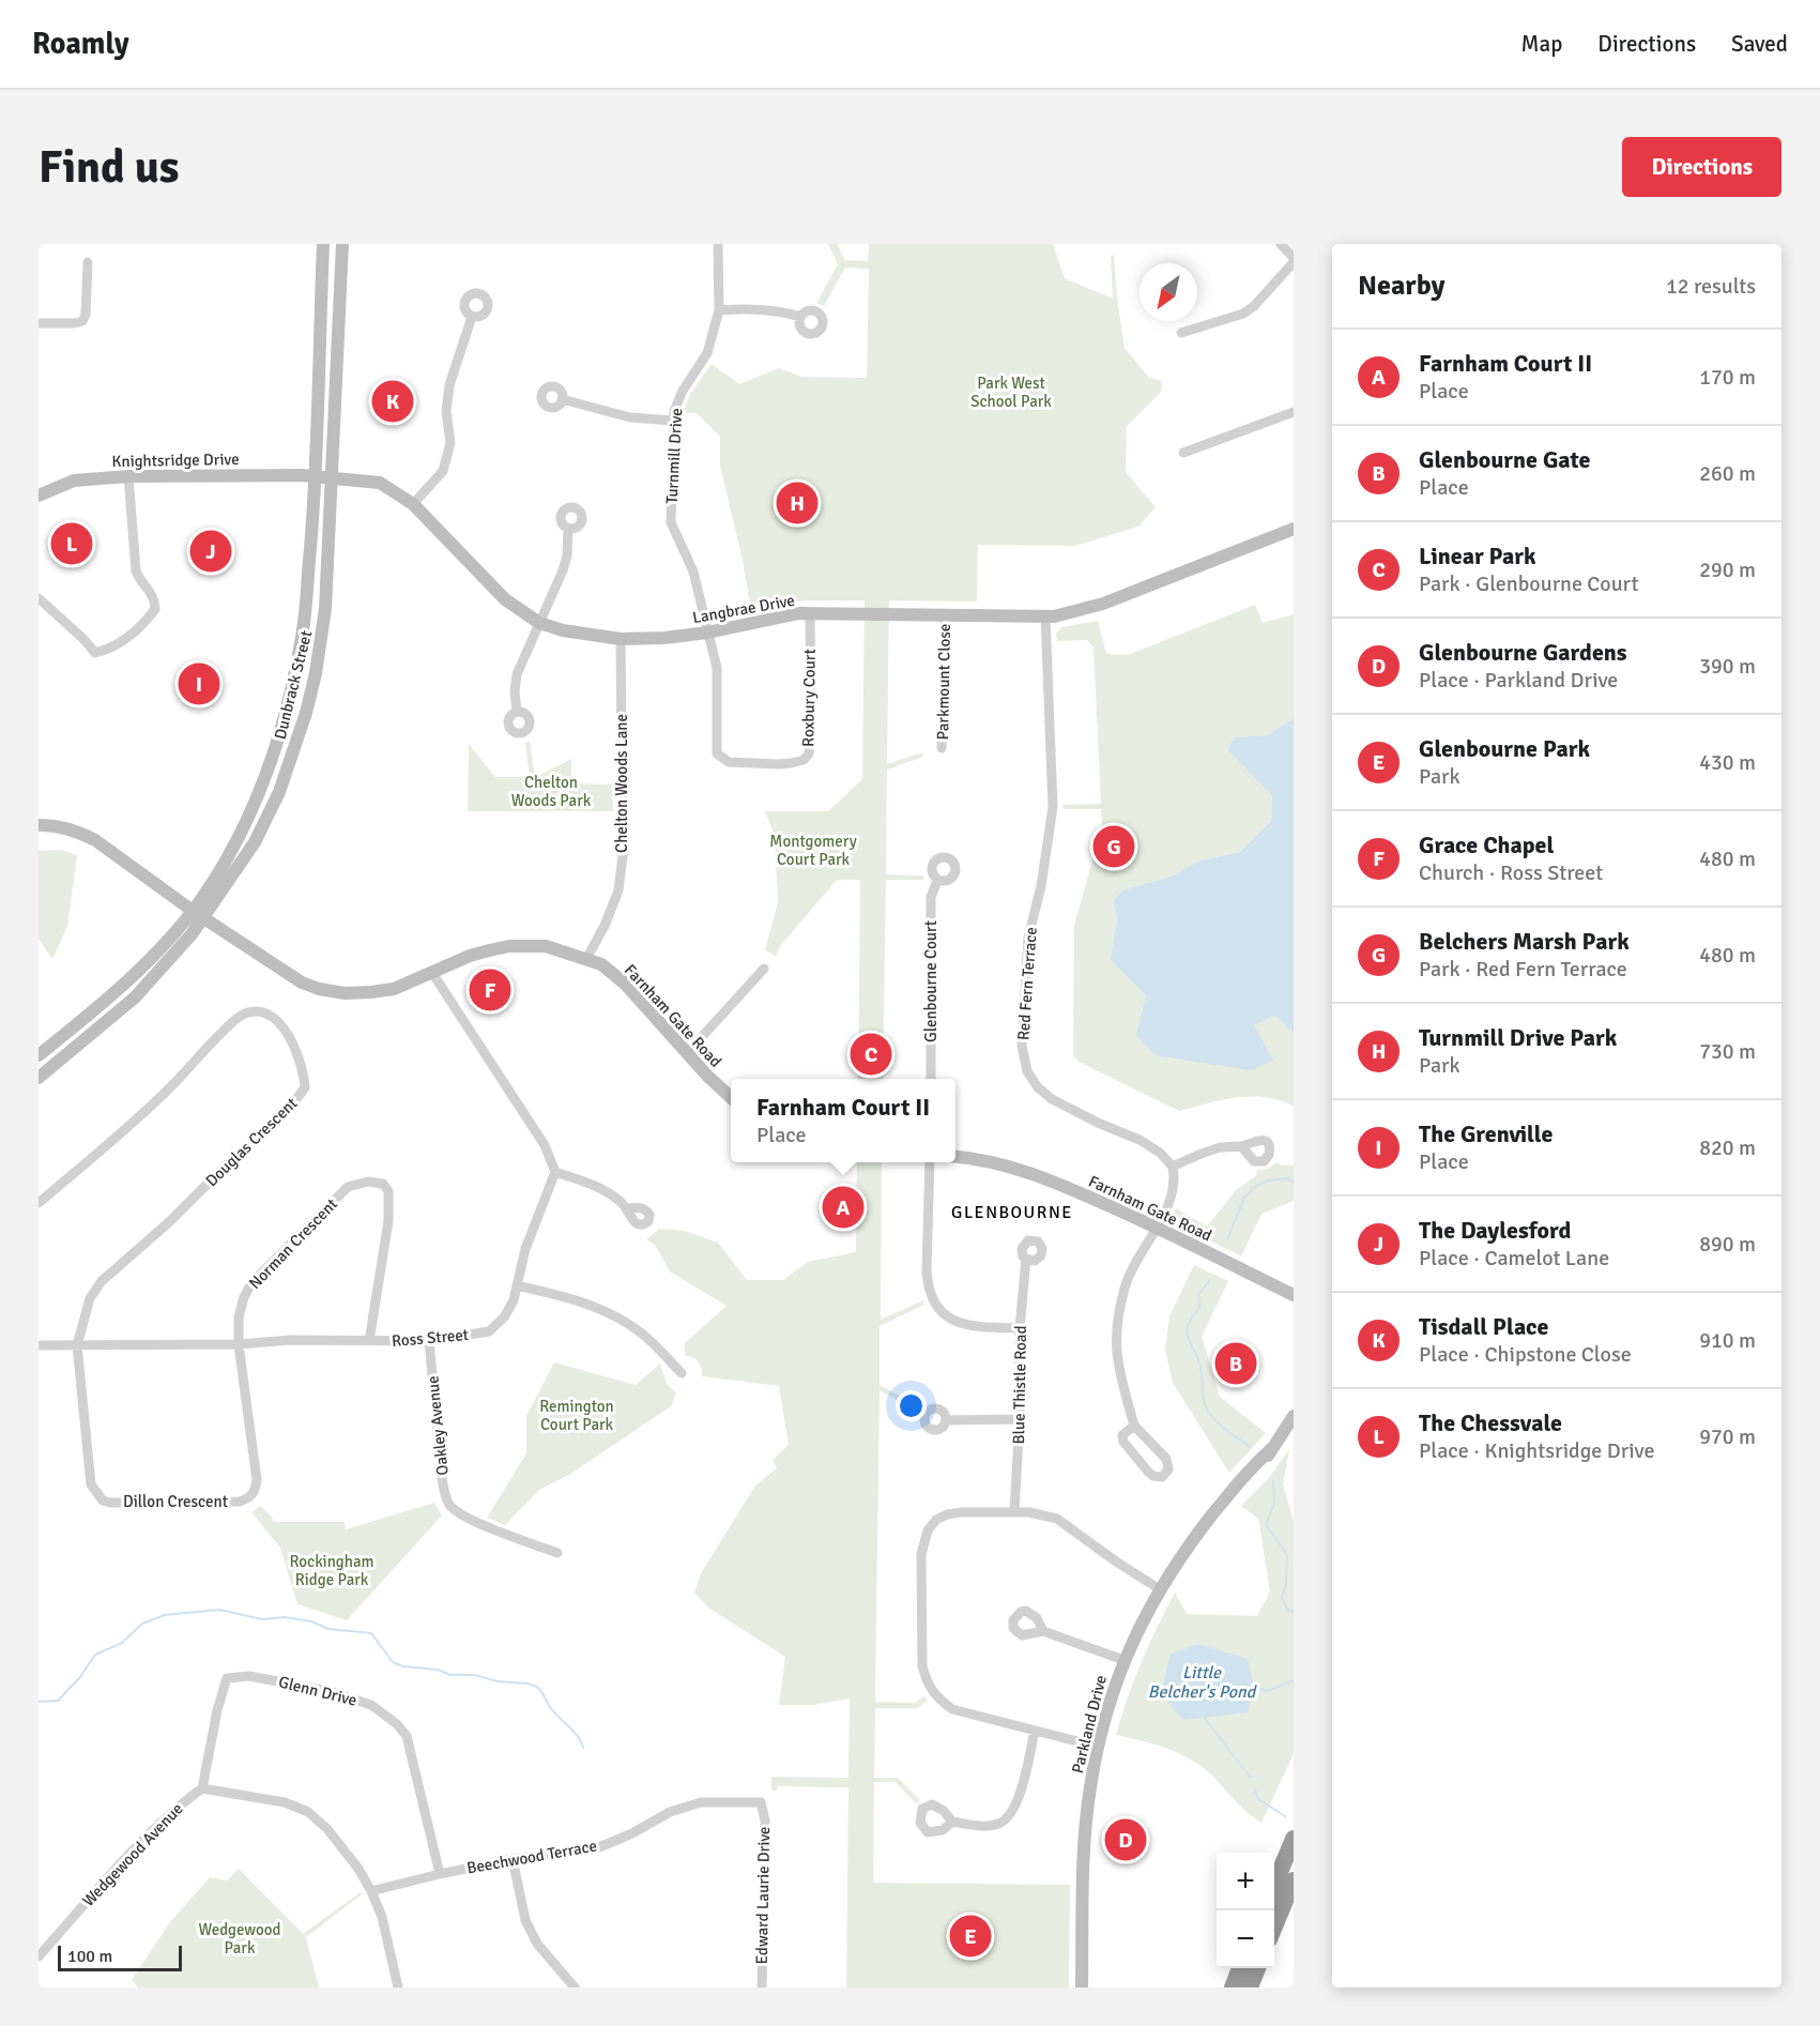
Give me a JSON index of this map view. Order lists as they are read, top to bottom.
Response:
{
  "streets": {
    "street": [
      "Turnmill Drive",
      "Knightsridge Drive",
      "Langbrae Drive",
      "Parkmount Close",
      "Dunbrack Street",
      "Roxbury Court",
      "Chelton Woods Lane",
      "Glenbourne Court",
      "Red Fern Terrace",
      "Farnham Gate Road",
      "Douglas Crescent",
      "Norman Crescent",
      "Ross Street",
      "Blue Thistle Road",
      "Oakley Avenue",
      "Dillon Crescent",
      "Glenn Drive",
      "Parkland Drive",
      "Wedgewood Avenue",
      "Beechwood Terrace",
      "Edward Laurie Drive"
    ]
  },
  "crossings": [
    ["Turnmill Drive", "Langbrae Drive"],
    ["Turnmill Drive", "Roxbury Court"],
    ["Knightsridge Drive", "Langbrae Drive"],
    ["Knightsridge Drive", "Dunbrack Street"],
    ["Langbrae Drive", "Parkmount Close"],
    ["Langbrae Drive", "Dunbrack Street"],
    ["Langbrae Drive", "Roxbury Court"],
    ["Langbrae Drive", "Chelton Woods Lane"],
    ["Langbrae Drive", "Red Fern Terrace"],
    ["Dunbrack Street", "Farnham Gate Road"],
    ["Chelton Woods Lane", "Farnham Gate Road"],
    ["Douglas Crescent", "Ross Street"],
    ["Douglas Crescent", "Dillon Crescent"],
    ["Norman Crescent", "Ross Street"],
    ["Norman Crescent", "Dillon Crescent"],
    ["Ross Street", "Oakley Avenue"],
    ["Ross Street", "Dillon Crescent"],
    ["Glenn Drive", "Wedgewood Avenue"],
    ["Glenn Drive", "Beechwood Terrace"],
    ["Beechwood Terrace", "Edward Laurie Drive"]
  ],
  "districts": ["GLENBOURNE"],
  "water": ["Little Belcher's Pond"],
  "parks": [
    "Park West School Park",
    "Chelton Woods Park",
    "Montgomery Court Park",
    "Remington Court Park",
    "Rockingham Ridge Park",
    "Wedgewood Park"
  ],
  "scale_bar": "100 m",
  "north": "bottom left",
  "page": {
    "header": "Roamly",
    "nav": ["Map", "Directions", "Saved"],
    "buttons": "Directions",
    "title": "Find us",
    "heading": ["Nearby", "12 results"],
    "list": [
      {
        "mark": "A",
        "name": "Farnham Court II",
        "note": "Place",
        "value": "170 m"
      },
      {
        "mark": "B",
        "name": "Glenbourne Gate",
        "note": "Place",
        "value": "260 m"
      },
      {
        "mark": "C",
        "name": "Linear Park",
        "note": "Park · Glenbourne Court",
        "value": "290 m"
      },
      {
        "mark": "D",
        "name": "Glenbourne Gardens",
        "note": "Place · Parkland Drive",
        "value": "390 m"
      },
      {
        "mark": "E",
        "name": "Glenbourne Park",
        "note": "Park",
        "value": "430 m"
      },
      {
        "mark": "F",
        "name": "Grace Chapel",
        "note": "Church · Ross Street",
        "value": "480 m"
      },
      {
        "mark": "G",
        "name": "Belchers Marsh Park",
        "note": "Park · Red Fern Terrace",
        "value": "480 m"
      },
      {
        "mark": "H",
        "name": "Turnmill Drive Park",
        "note": "Park",
        "value": "730 m"
      },
      {
        "mark": "I",
        "name": "The Grenville",
        "note": "Place",
        "value": "820 m"
      },
      {
        "mark": "J",
        "name": "The Daylesford",
        "note": "Place · Camelot Lane",
        "value": "890 m"
      },
      {
        "mark": "K",
        "name": "Tisdall Place",
        "note": "Place · Chipstone Close",
        "value": "910 m"
      },
      {
        "mark": "L",
        "name": "The Chessvale",
        "note": "Place · Knightsridge Drive",
        "value": "970 m"
      }
    ],
    "pins": [
      "K",
      "H",
      "L",
      "J",
      "I",
      "G",
      "F",
      "C",
      "A",
      "B",
      "D",
      "E"
    ],
    "popup": ["Farnham Court II", "Place"],
    "map_buttons": ["+", "−"],
    "scale": "100 m"
  }
}
